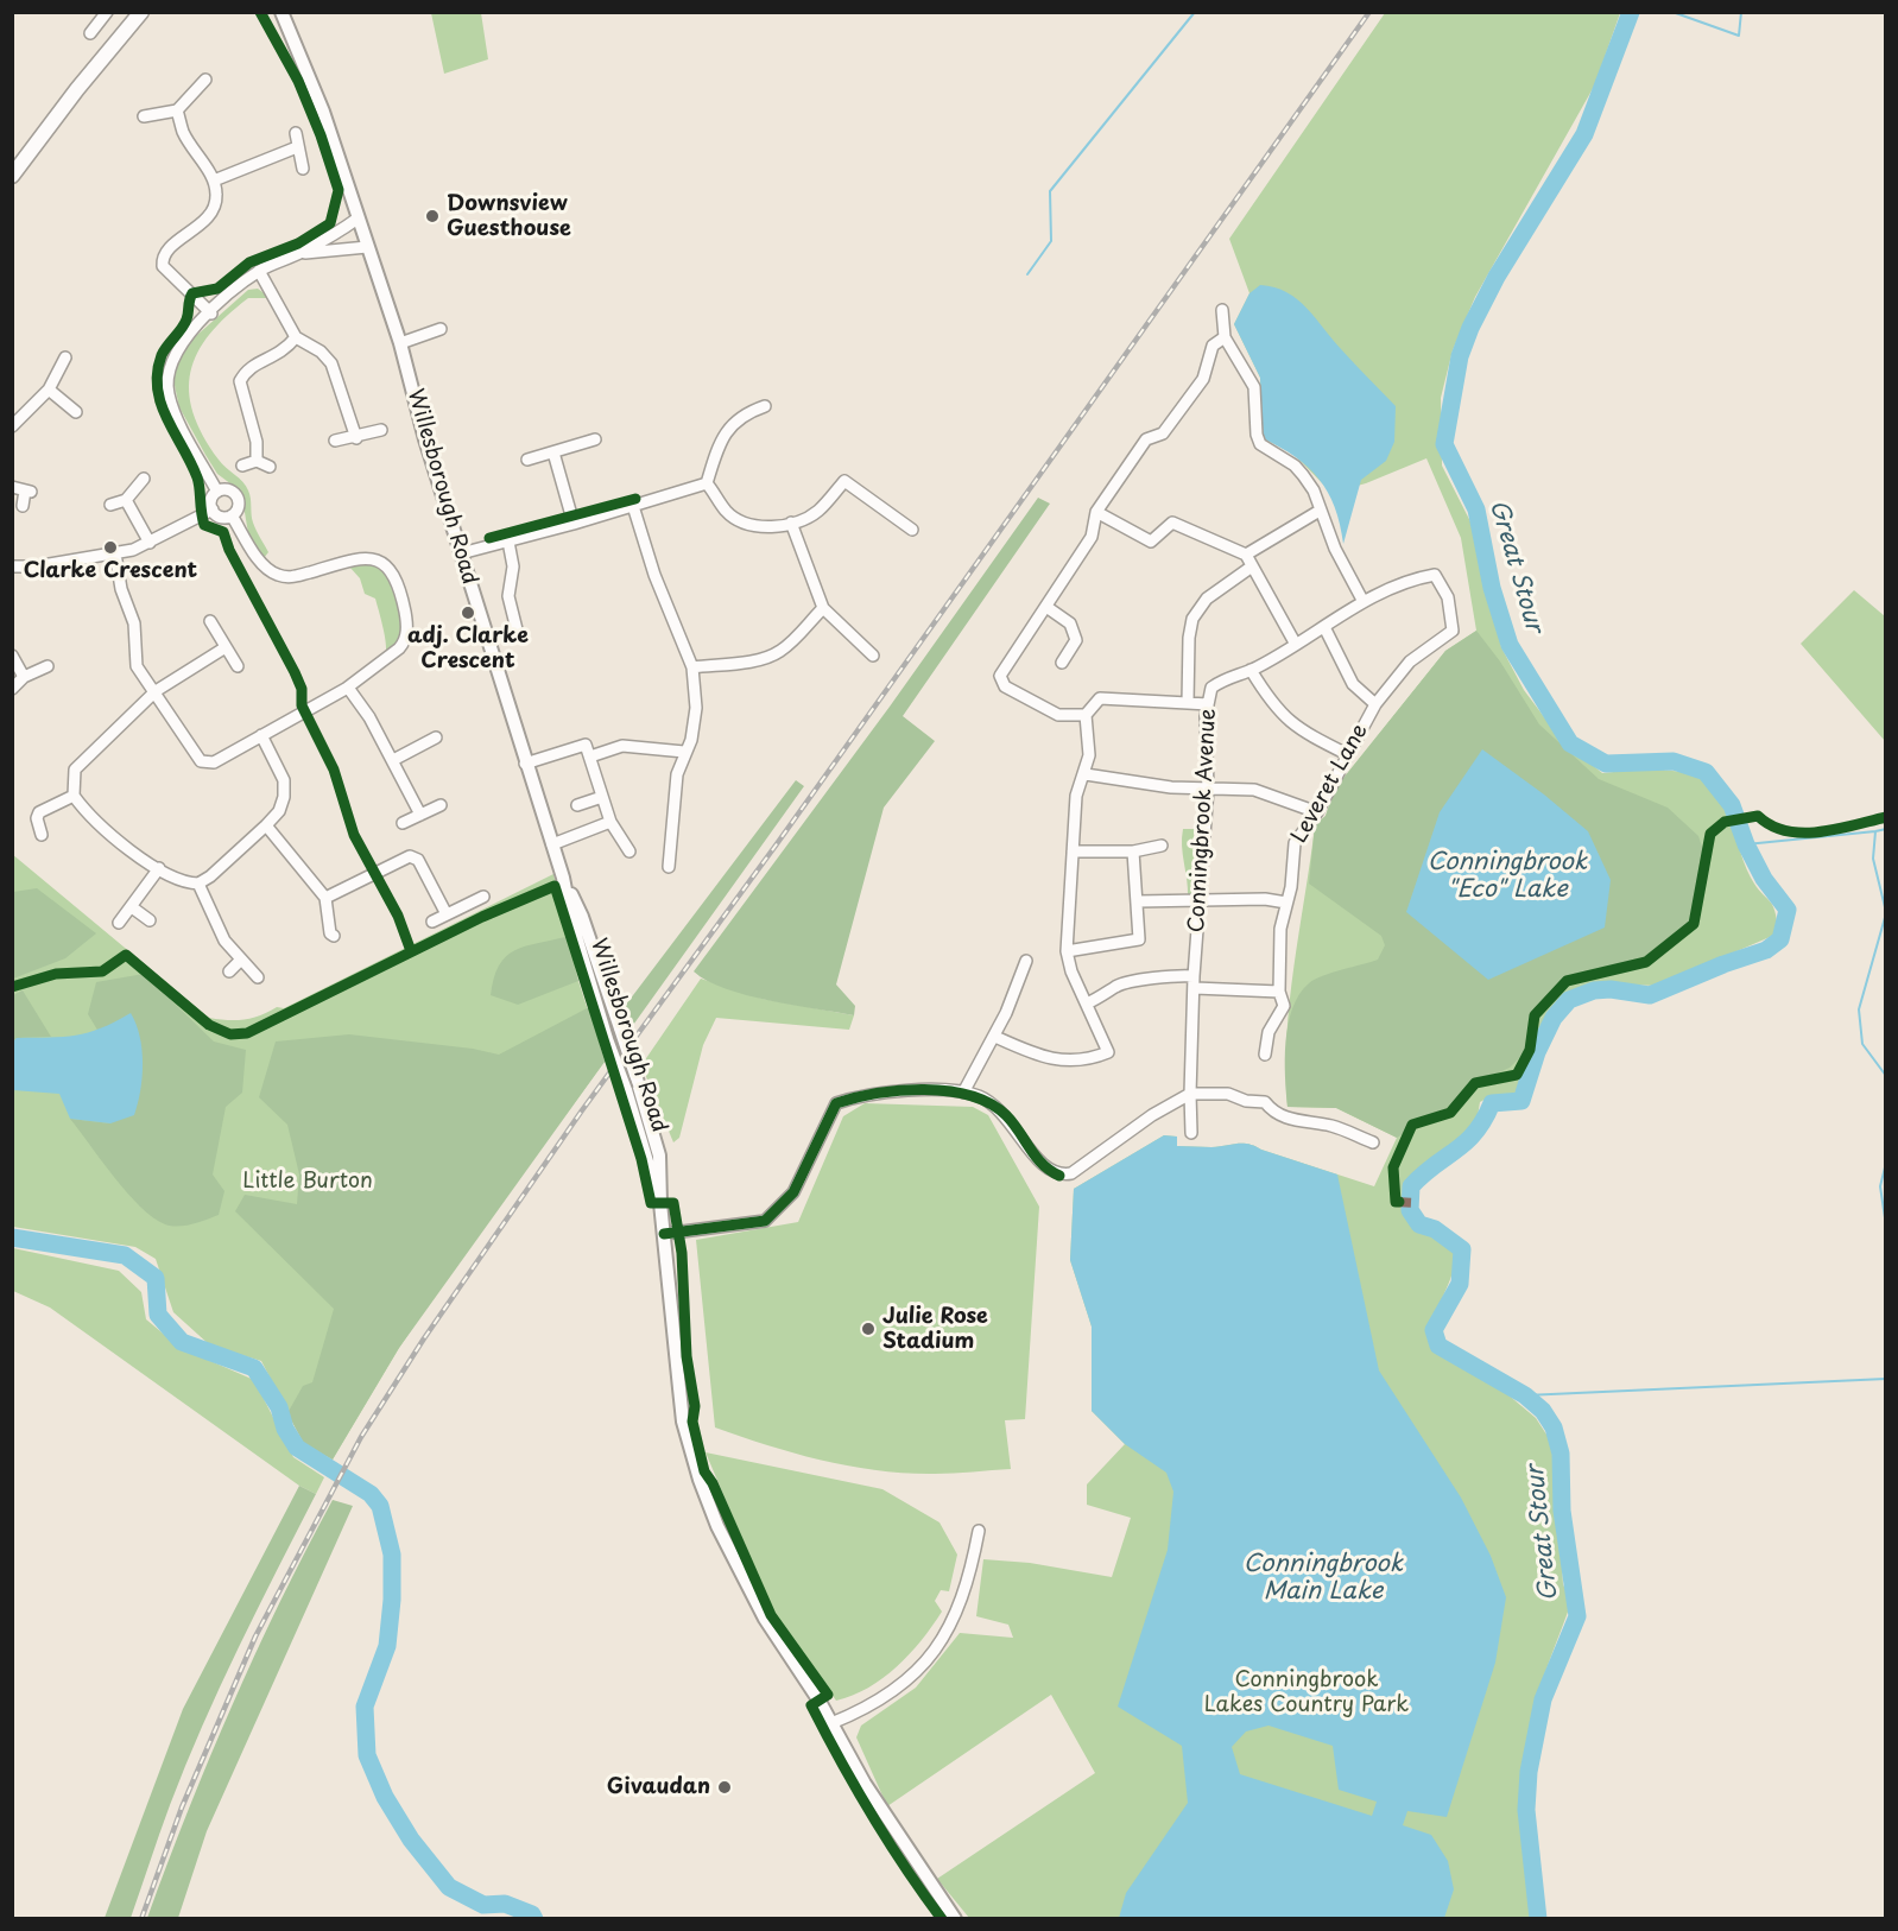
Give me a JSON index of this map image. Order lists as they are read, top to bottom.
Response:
{
  "streets": {
    "main road": ["Willesborough Road"],
    "street": ["Leveret Lane", "Conningbrook Avenue"]
  },
  "crossings": [
    ["Leveret Lane", "Conningbrook Avenue"]
  ],
  "water": ["Great Stour", "Conningbrook \"Eco\" Lake", "Conningbrook Main Lake"],
  "parks": ["Little Burton", "Conningbrook Lakes Country Park"],
  "places": [
    "Downsview Guesthouse",
    "Clarke Crescent",
    "adj. Clarke Crescent",
    "Julie Rose Stadium",
    "Givaudan"
  ]
}
